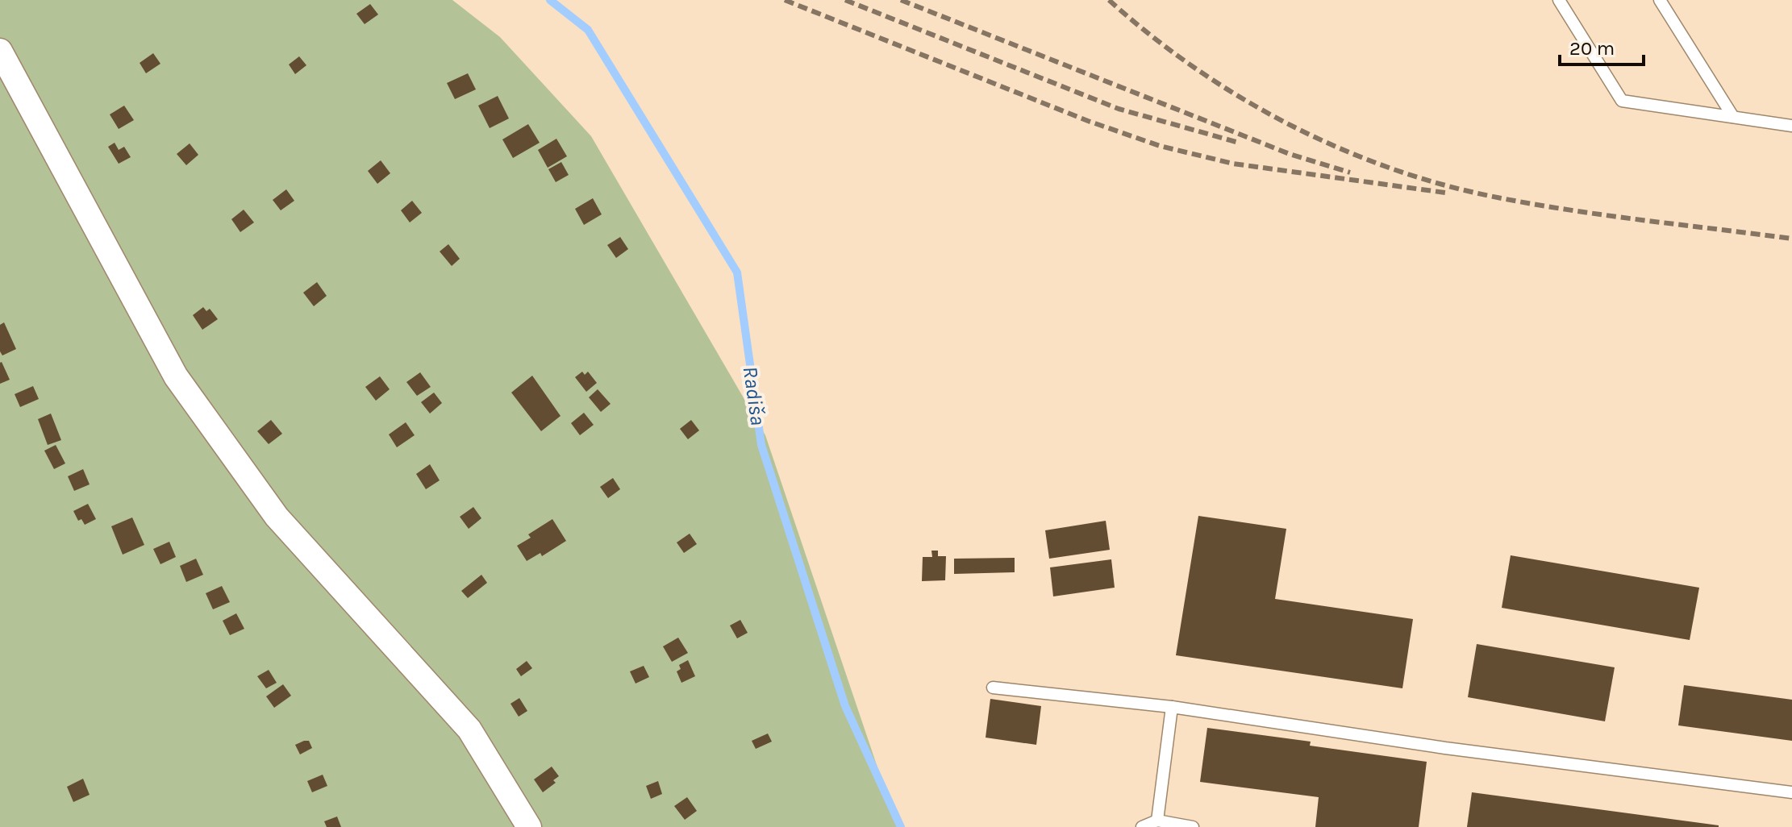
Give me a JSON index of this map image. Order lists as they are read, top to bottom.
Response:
{
  "water": ["Radiša"],
  "scale_bar": "20 m"
}
